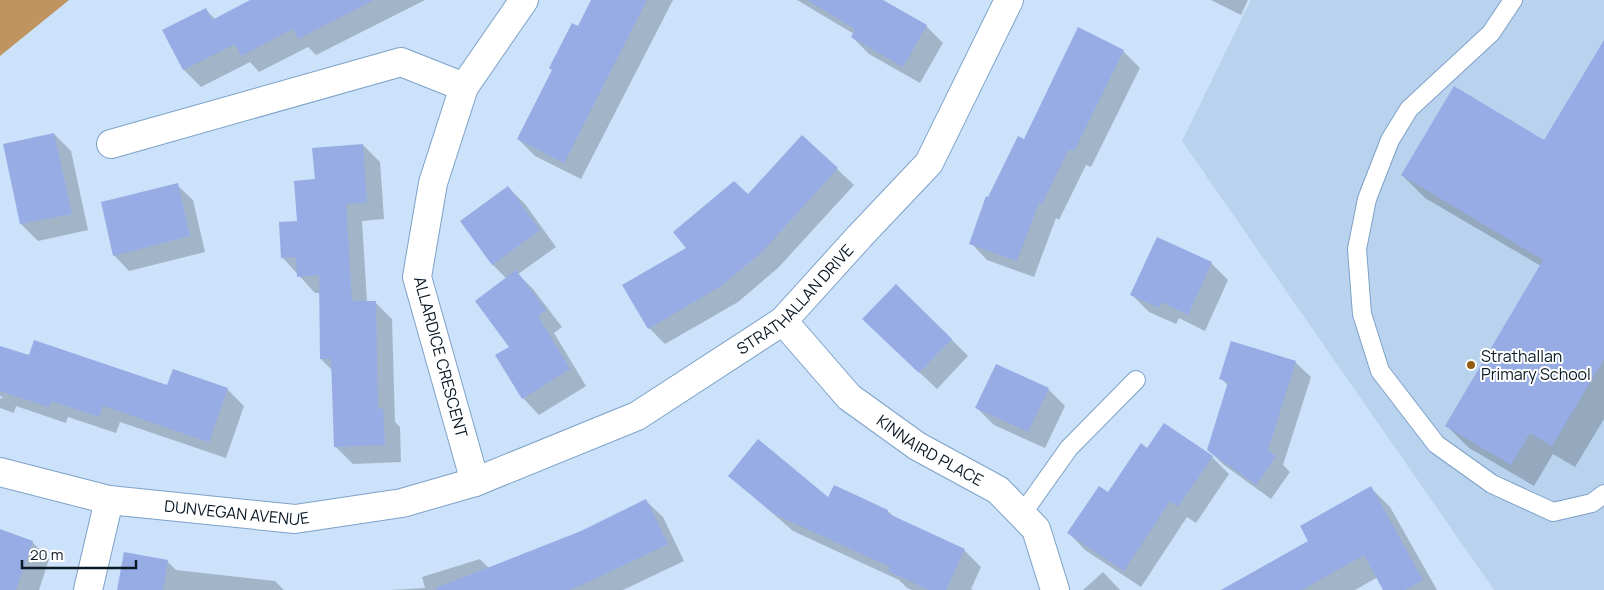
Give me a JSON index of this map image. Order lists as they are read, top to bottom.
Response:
{
  "streets": {
    "street": [
      "STRATHALLAN DRIVE",
      "ALLARDICE CRESCENT",
      "KINNAIRD PLACE",
      "DUNVEGAN AVENUE"
    ]
  },
  "crossings": [
    ["STRATHALLAN DRIVE", "ALLARDICE CRESCENT"],
    ["STRATHALLAN DRIVE", "KINNAIRD PLACE"],
    ["STRATHALLAN DRIVE", "DUNVEGAN AVENUE"],
    ["ALLARDICE CRESCENT", "DUNVEGAN AVENUE"]
  ],
  "places": ["Strathallan Primary School"],
  "scale_bar": "20 m"
}
